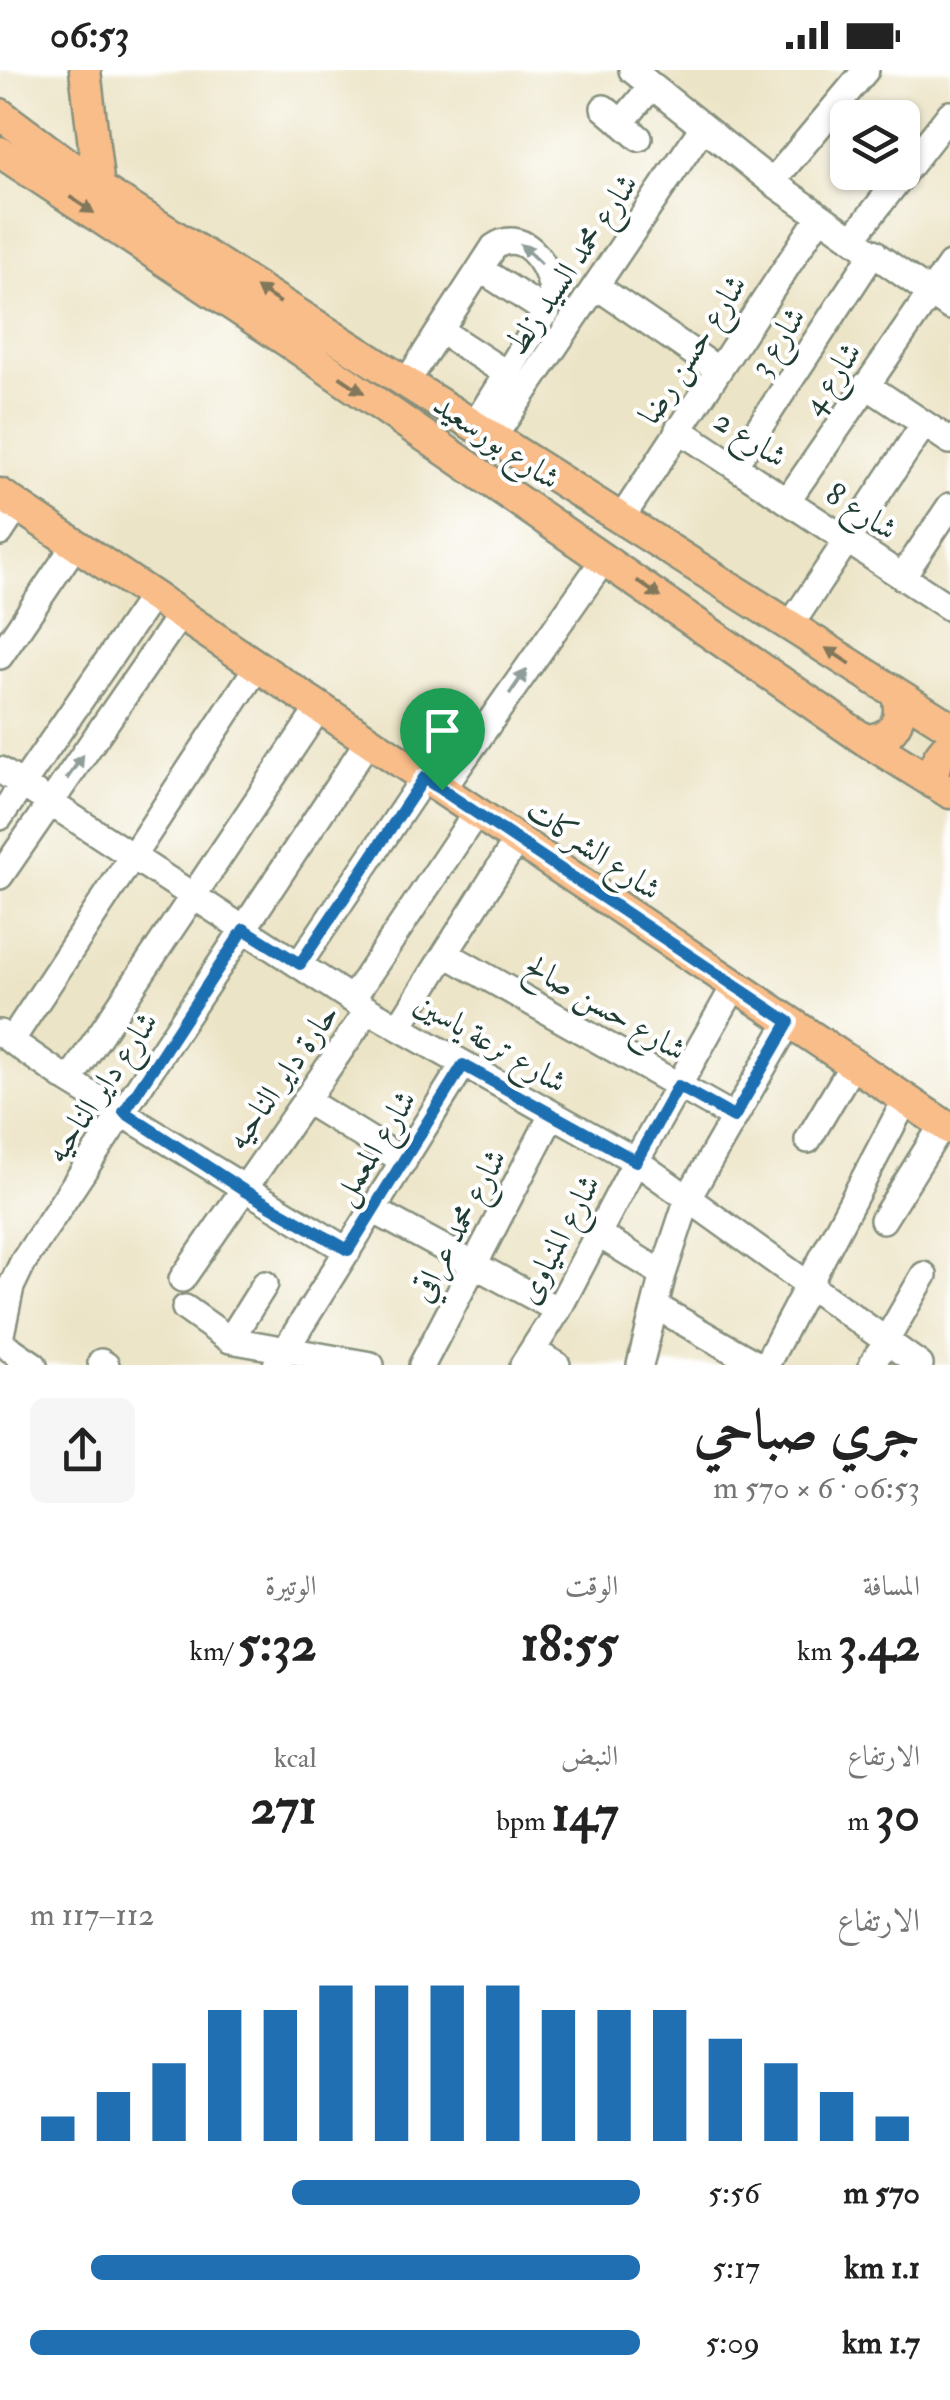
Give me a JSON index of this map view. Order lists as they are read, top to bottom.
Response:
{
  "streets": {
    "main road": ["شارع بورسعيد", "شارع الشركات"],
    "street": [
      "شارع محمد السيد زلط",
      "شارع 3",
      "شارع حسن رضا",
      "شارع 4",
      "شارع 2",
      "شارع 8",
      "شارع حسن صالح",
      "شارع ترعة ياسين",
      "حارة داير الناحيه",
      "شارع داير الناحيه",
      "شارع المعمل",
      "شارع محمد عراقي",
      "شارع المنياوى"
    ]
  },
  "crossings": [
    ["شارع محمد السيد زلط", "شارع بورسعيد"],
    ["شارع 3", "شارع 2"],
    ["شارع حسن رضا", "شارع 2"],
    ["شارع حسن رضا", "شارع بورسعيد"],
    ["شارع 4", "شارع 2"],
    ["شارع 4", "شارع 8"],
    ["شارع 2", "شارع 8"],
    ["شارع الشركات", "حارة داير الناحيه"],
    ["شارع الشركات", "شارع داير الناحيه"],
    ["شارع الشركات", "شارع المنياوى"],
    ["شارع حسن صالح", "شارع المنياوى"],
    ["شارع ترعة ياسين", "حارة داير الناحيه"],
    ["شارع ترعة ياسين", "شارع داير الناحيه"],
    ["شارع ترعة ياسين", "شارع المعمل"],
    ["شارع ترعة ياسين", "شارع محمد عراقي"],
    ["شارع ترعة ياسين", "شارع المنياوى"]
  ],
  "page": {
    "status": "06:53",
    "heading": ["جري صباحي", "06:53 · 6 × 570 m"],
    "stats": [
      ["المسافة", "3.42 km"],
      ["الوقت", "18:55"],
      ["الوتيرة", "5:32 /km"],
      ["الارتفاع", "30 m"],
      ["النبض", "147 bpm"],
      ["kcal", "271"]
    ],
    "chart": ["الارتفاع", "112–117 m"],
    "list": [
      {
        "name": "570 m",
        "note": "5:56"
      },
      {
        "name": "1.1 km",
        "note": "5:17"
      },
      {
        "name": "1.7 km",
        "note": "5:09"
      }
    ]
  }
}
